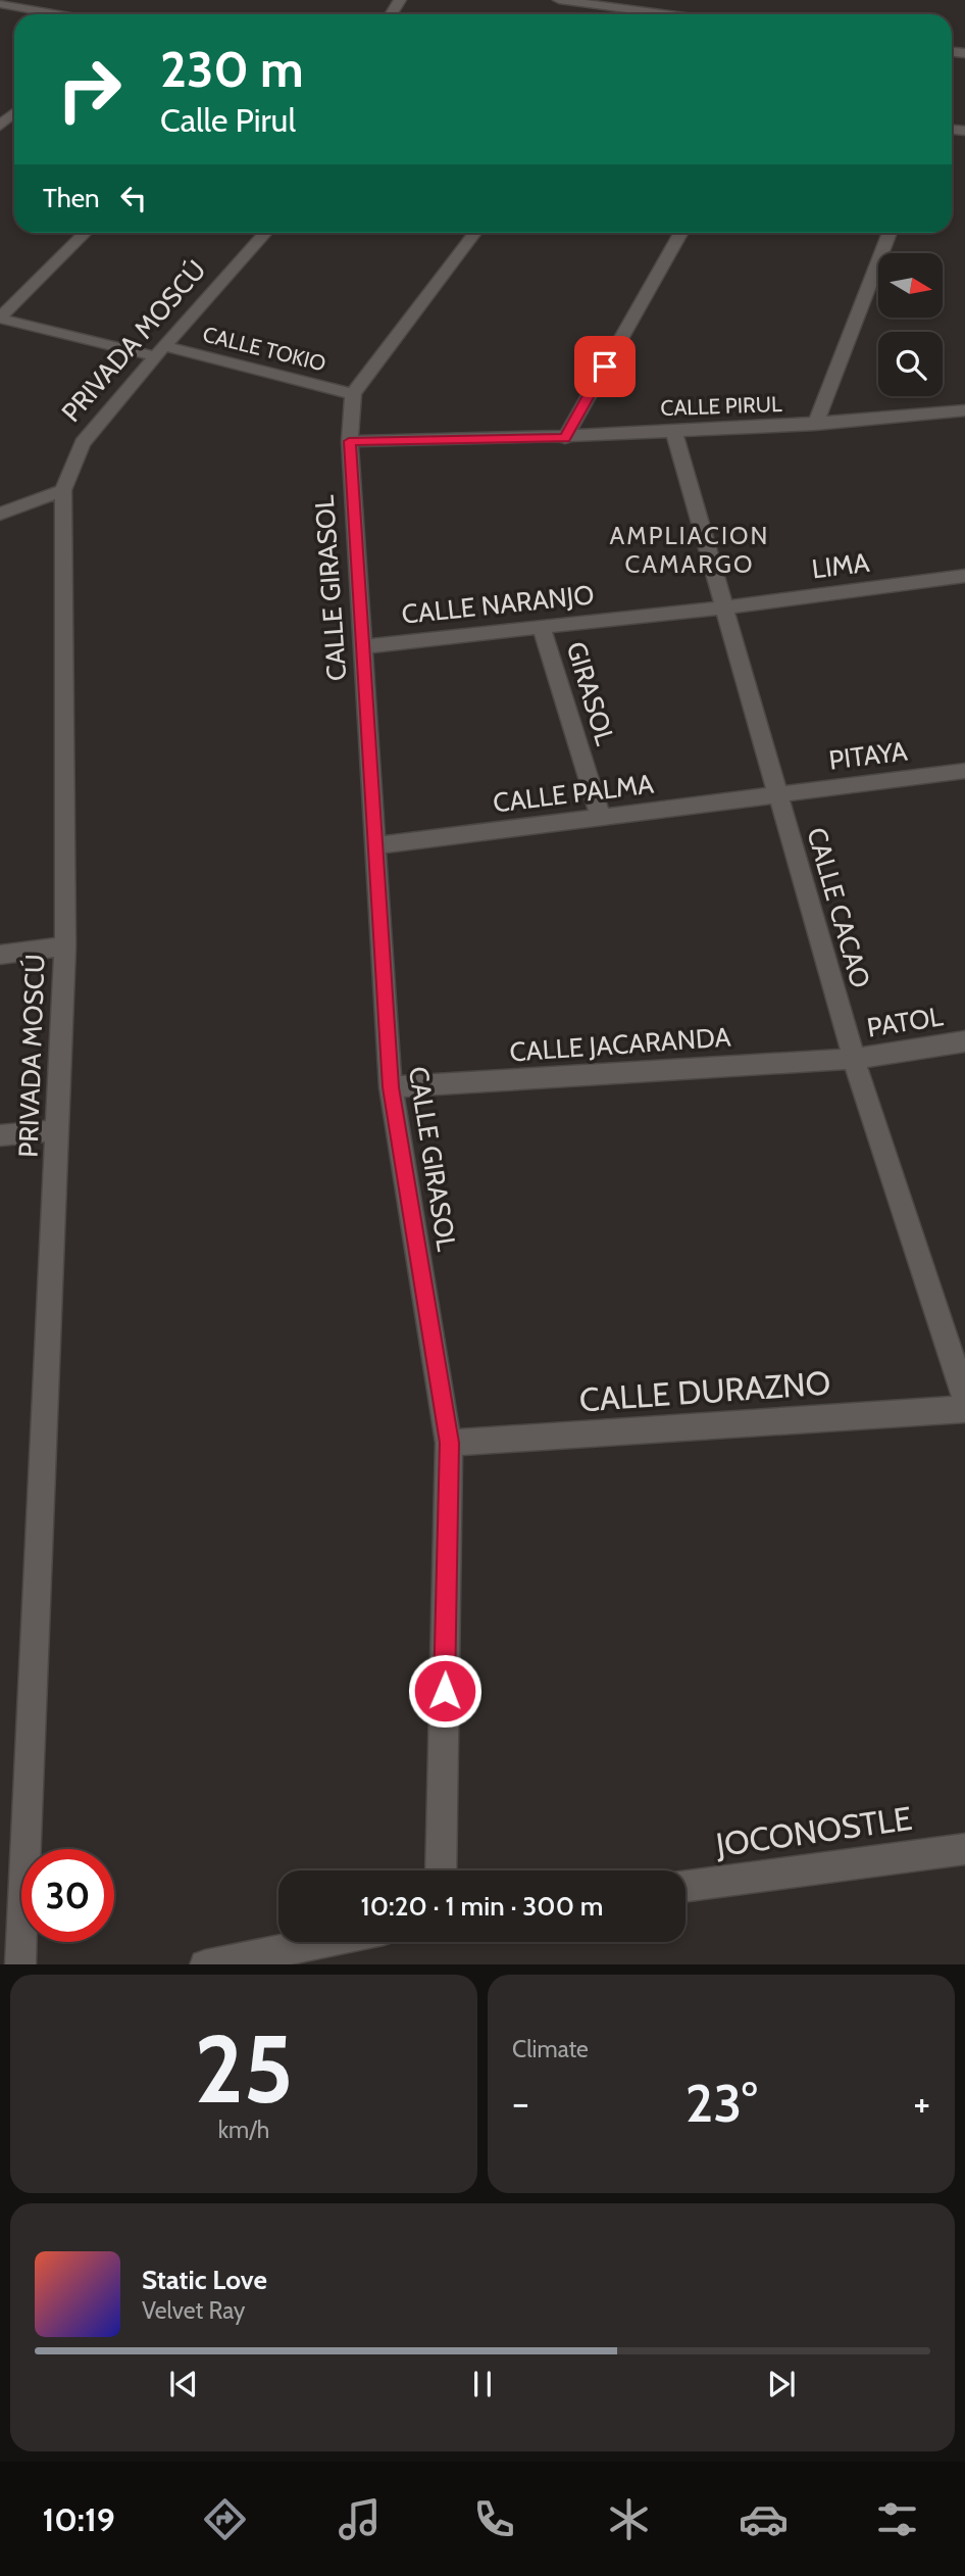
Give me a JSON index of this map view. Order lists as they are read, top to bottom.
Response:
{
  "streets": {
    "street": [
      "PRIVADA MOSCÚ",
      "CALLE TOKIO",
      "CALLE PIRUL",
      "LIMA",
      "CALLE GIRASOL",
      "CALLE NARANJO",
      "GIRASOL",
      "PITAYA",
      "CALLE PALMA",
      "CALLE CACAO",
      "PATOL",
      "CALLE JACARANDA",
      "CALLE DURAZNO",
      "JOCONOSTLE"
    ]
  },
  "crossings": [
    ["PRIVADA MOSCÚ", "CALLE TOKIO"],
    ["CALLE TOKIO", "CALLE GIRASOL"],
    ["CALLE PIRUL", "CALLE GIRASOL"],
    ["CALLE PIRUL", "CALLE CACAO"],
    ["LIMA", "CALLE NARANJO"],
    ["LIMA", "CALLE CACAO"],
    ["CALLE GIRASOL", "CALLE NARANJO"],
    ["CALLE GIRASOL", "CALLE PALMA"],
    ["CALLE GIRASOL", "CALLE JACARANDA"],
    ["CALLE GIRASOL", "CALLE DURAZNO"],
    ["CALLE NARANJO", "GIRASOL"],
    ["CALLE NARANJO", "CALLE CACAO"],
    ["GIRASOL", "CALLE PALMA"],
    ["PITAYA", "CALLE PALMA"],
    ["PITAYA", "CALLE CACAO"],
    ["CALLE PALMA", "CALLE CACAO"],
    ["CALLE CACAO", "PATOL"],
    ["CALLE CACAO", "CALLE JACARANDA"],
    ["PATOL", "CALLE JACARANDA"]
  ],
  "districts": ["AMPLIACION CAMARGO"],
  "north": "right",
  "page": {
    "turn": ["230 m", "Calle Pirul"],
    "then": "Then",
    "limit": "30",
    "trip": "10:20 · 1 min · 300 m",
    "tile": [
      ["25", "km/h"],
      "Climate"
    ],
    "heat": ["−", "23°", "+"],
    "song": ["Static Love", "Velvet Ray"],
    "tabs": "10:19"
  }
}
